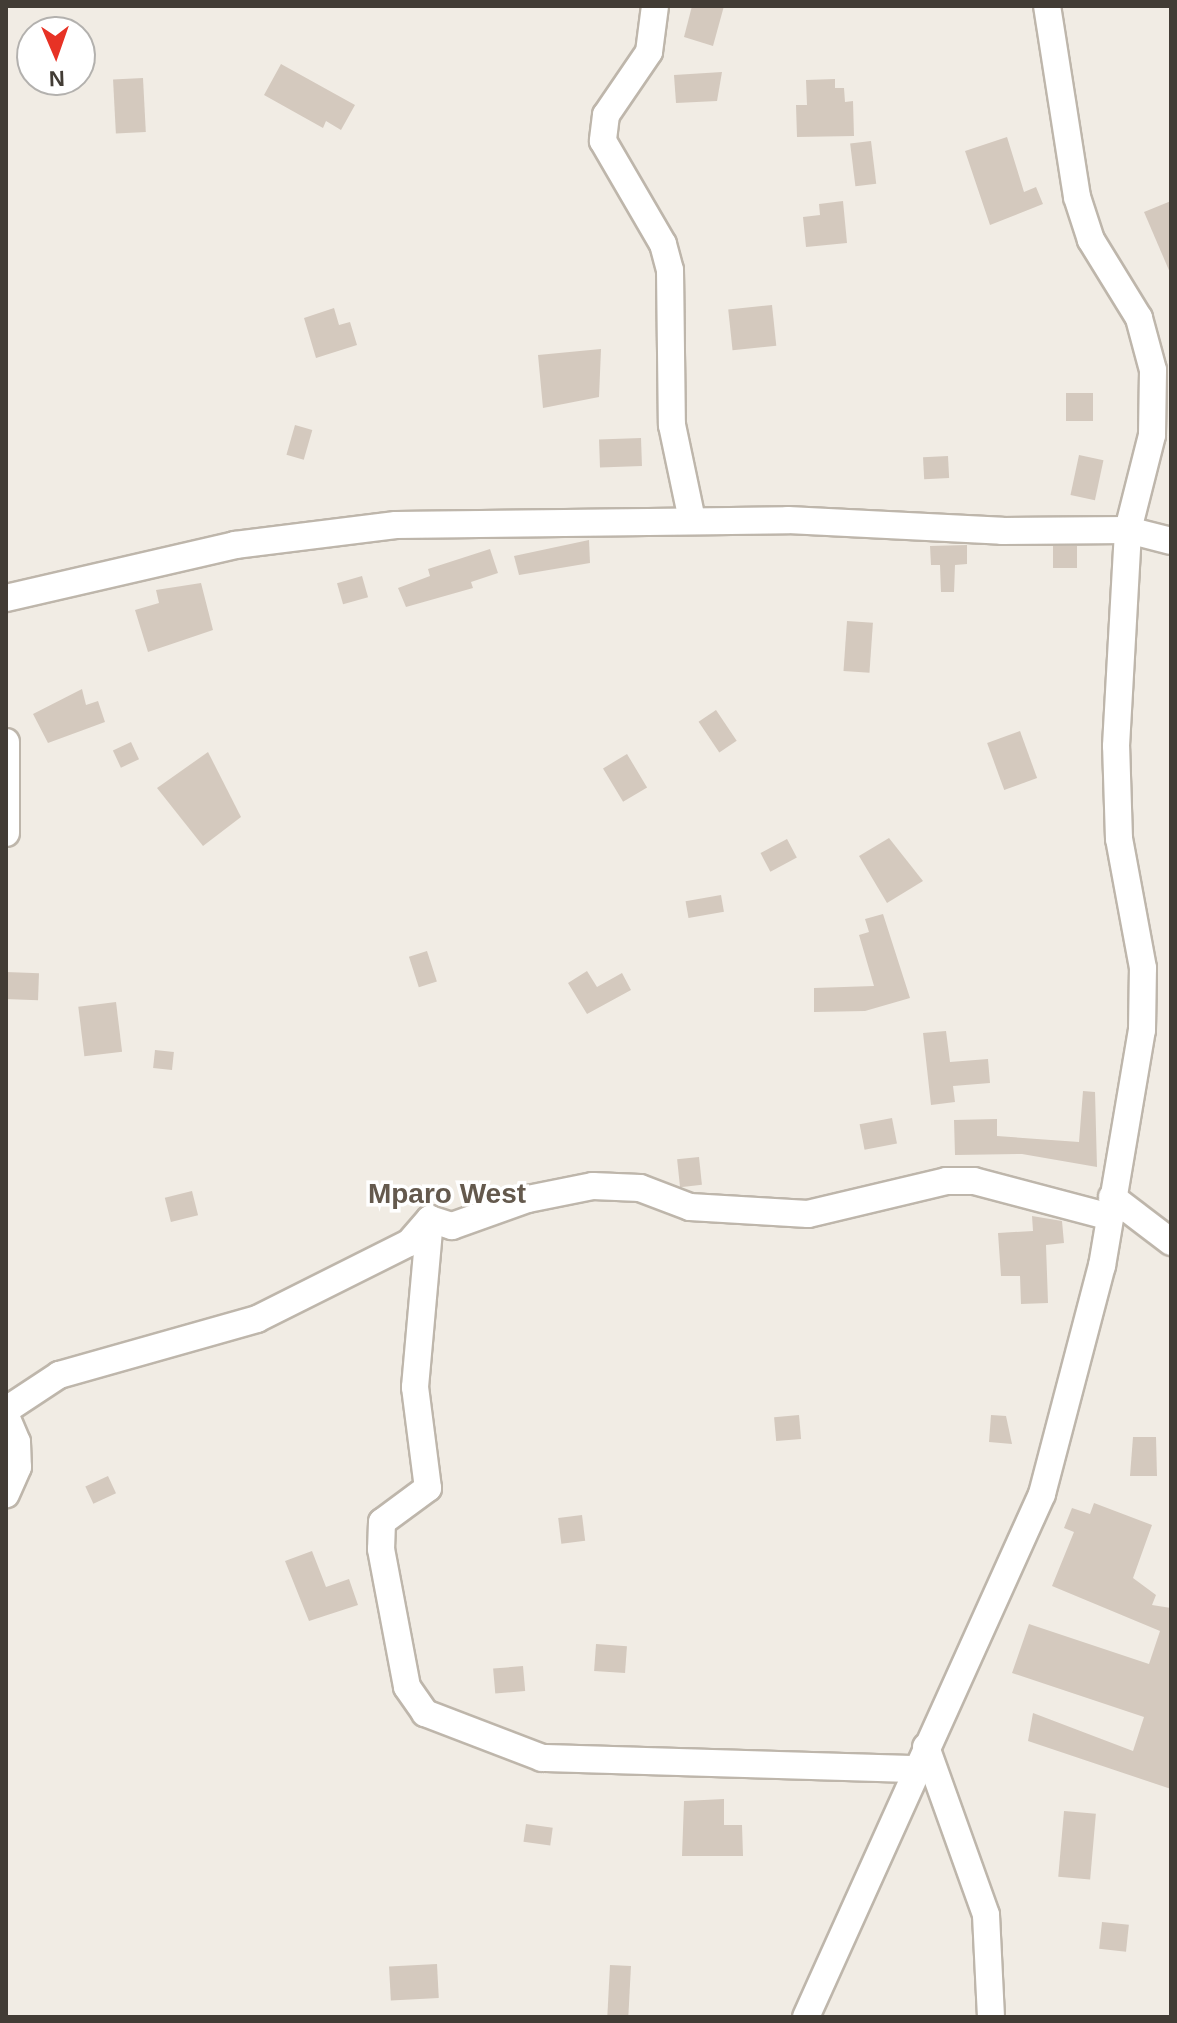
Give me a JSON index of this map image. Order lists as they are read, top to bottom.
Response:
{
  "districts": ["Mparo West"],
  "north": "bottom"
}
